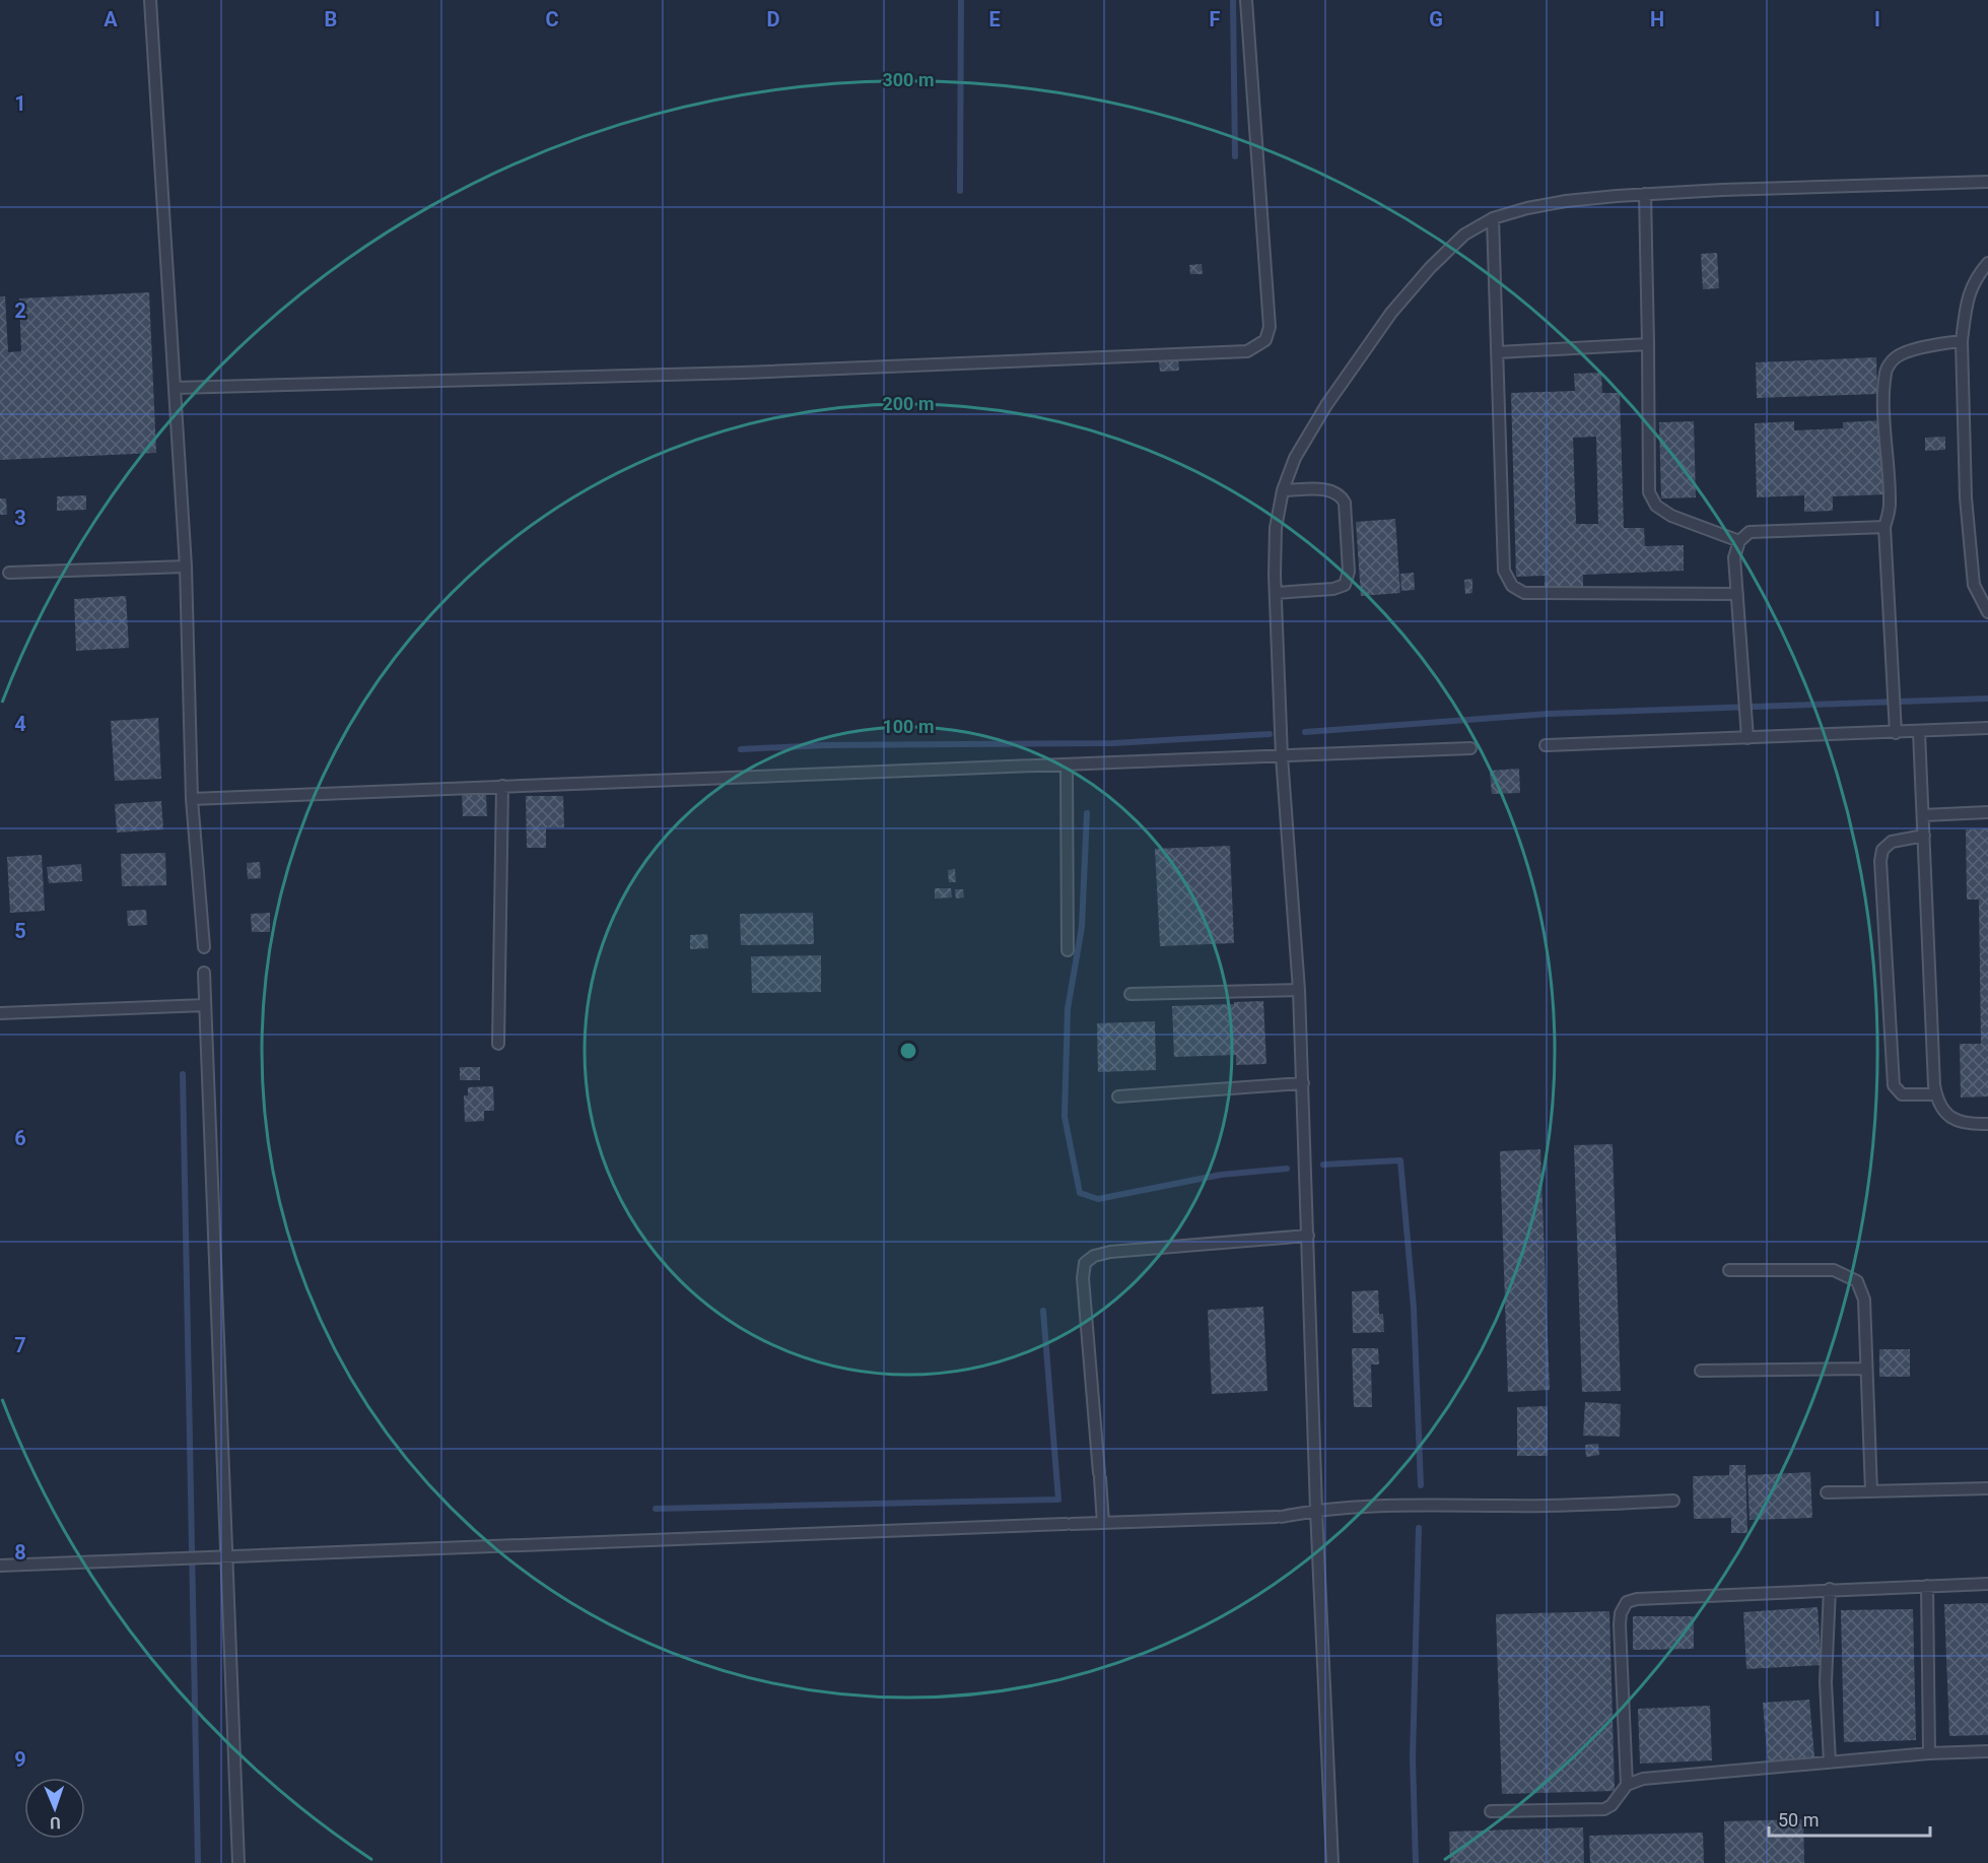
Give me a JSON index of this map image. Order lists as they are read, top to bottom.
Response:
{
  "scale_bar": "50 m",
  "north": "bottom",
  "grid": {
    "columns": [
      "A",
      "B",
      "C",
      "D",
      "E",
      "F",
      "G",
      "H",
      "I"
    ],
    "rows": [
      "1",
      "2",
      "3",
      "4",
      "5",
      "6",
      "7",
      "8",
      "9"
    ]
  },
  "rings": ["300 m", "200 m", "100 m"]
}
